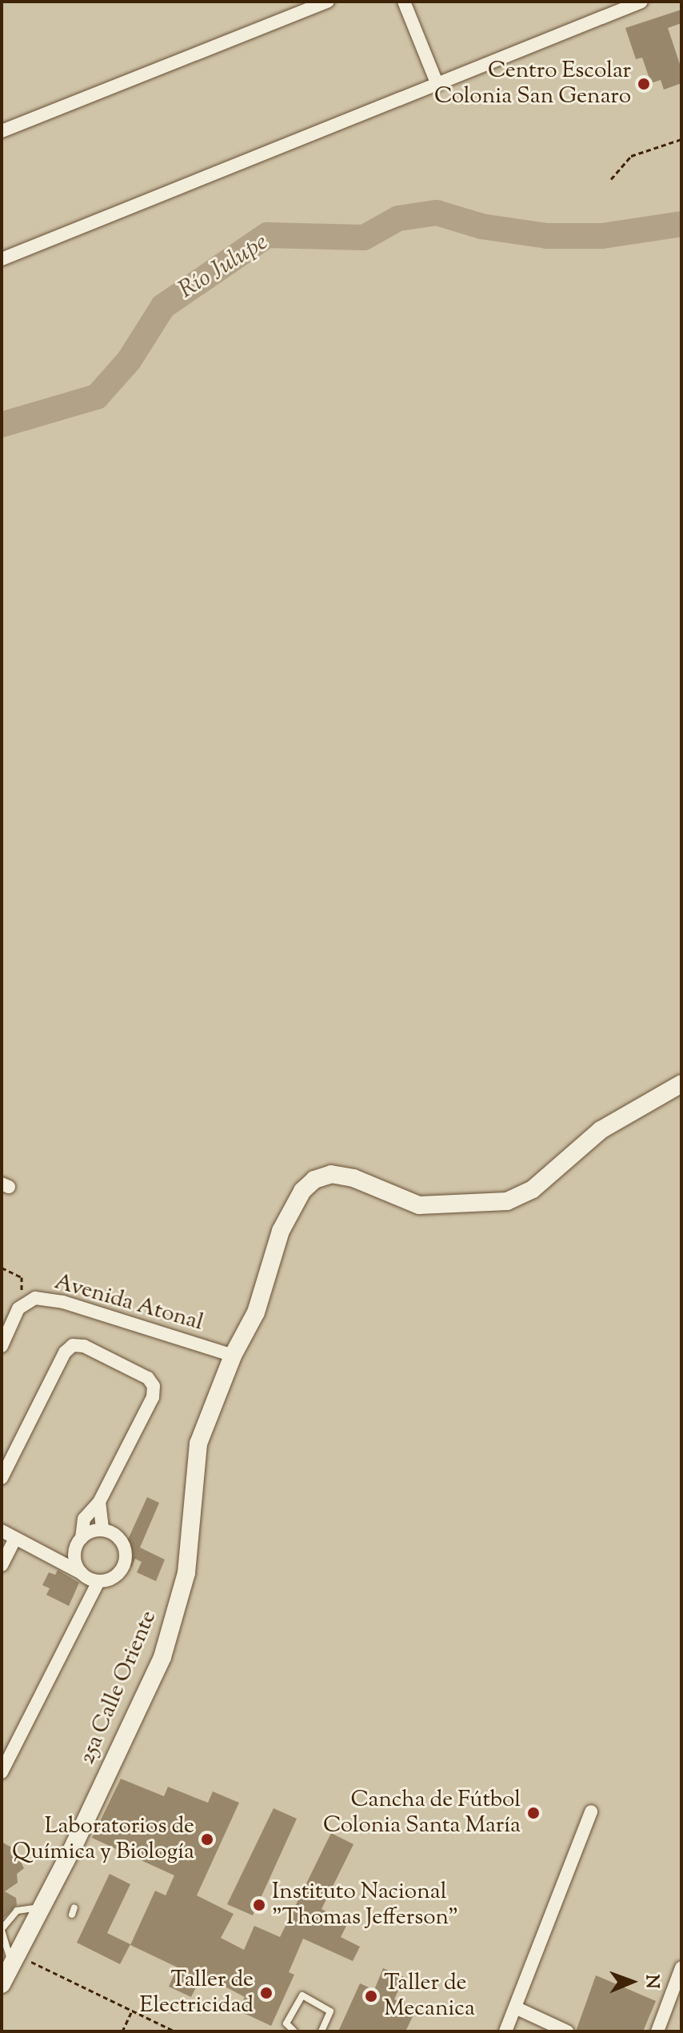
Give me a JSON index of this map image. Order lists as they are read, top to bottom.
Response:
{
  "streets": {
    "street": ["Avenida Atonal", "25a Calle Oriente"]
  },
  "crossings": [
    ["Avenida Atonal", "25a Calle Oriente"]
  ],
  "water": ["Río Julupe"],
  "places": [
    "Centro Escolar Colonia San Genaro",
    "Cancha de Fútbol Colonia Santa María",
    "Laboratorios de Química y Biología",
    "Instituto Nacional \"Thomas Jefferson\"",
    "Taller de Electricidad",
    "Taller de Mecanica"
  ],
  "north": "right"
}
